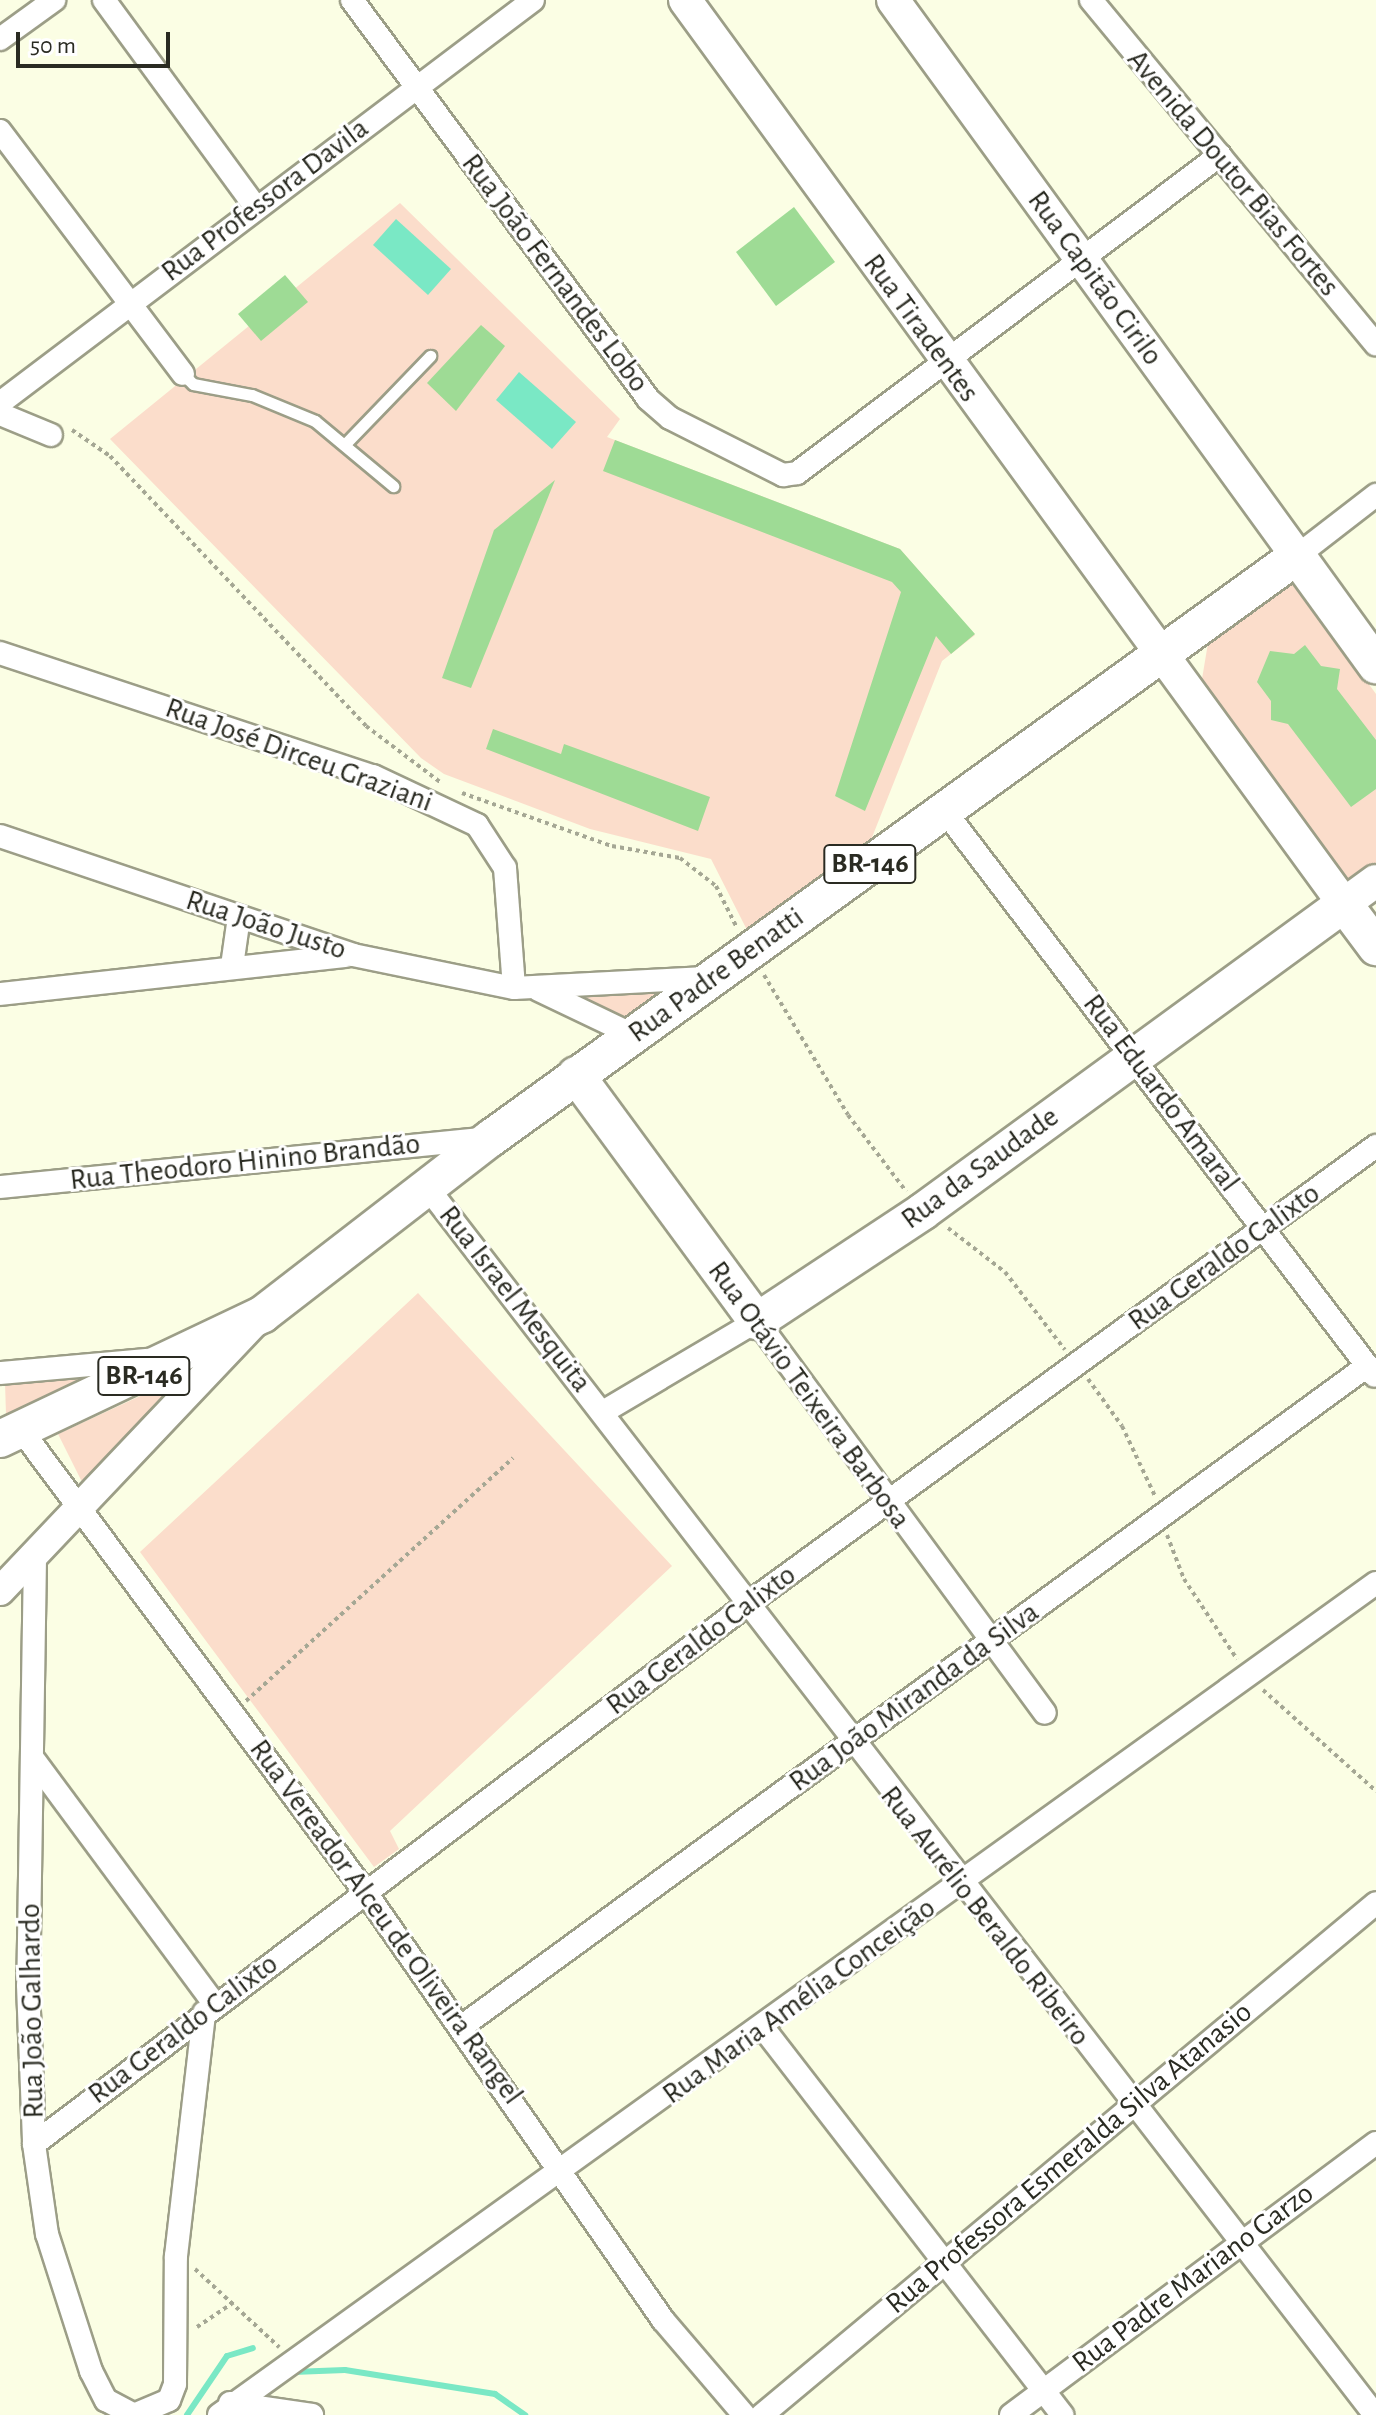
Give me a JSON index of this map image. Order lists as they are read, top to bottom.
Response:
{
  "streets": {
    "main road": [
      "Rua Capitão Cirilo",
      "Rua Tiradentes",
      "BR-146",
      "Rua Padre Benatti",
      "Rua da Saudade",
      "Rua Otávio Teixeira Barbosa"
    ],
    "street": [
      "Avenida Doutor Bias Fortes",
      "Rua Professora Davila",
      "Rua João Fernandes Lobo",
      "Rua José Dirceu Graziani",
      "Rua João Justo",
      "Rua Eduardo Amaral",
      "Rua Theodoro Hinino Brandão",
      "Rua Geraldo Calixto",
      "Rua Israel Mesquita",
      "Rua João Miranda da Silva",
      "Rua Aurélio Beraldo Ribeiro",
      "Rua Vereador Alceu de Oliveira Rangel",
      "Rua Maria Amélia Conceição",
      "Rua João Galhardo",
      "Rua Professora Esmeralda Silva Atanasio",
      "Rua Padre Mariano Garzo"
    ]
  },
  "crossings": [
    ["Rua Professora Davila", "Rua João Fernandes Lobo"],
    ["Rua João Fernandes Lobo", "Rua Tiradentes"],
    ["Rua Capitão Cirilo", "BR-146"],
    ["Rua Tiradentes", "BR-146"],
    ["Rua Tiradentes", "Rua Padre Benatti"],
    ["Rua Tiradentes", "Rua da Saudade"],
    ["Rua José Dirceu Graziani", "Rua João Justo"],
    ["BR-146", "Rua Padre Benatti"],
    ["BR-146", "Rua Israel Mesquita"],
    ["BR-146", "Rua Vereador Alceu de Oliveira Rangel"],
    ["Rua Padre Benatti", "Rua Eduardo Amaral"],
    ["Rua Padre Benatti", "Rua Theodoro Hinino Brandão"],
    ["Rua Padre Benatti", "Rua Israel Mesquita"],
    ["Rua Padre Benatti", "Rua Otávio Teixeira Barbosa"],
    ["Rua Eduardo Amaral", "Rua da Saudade"],
    ["Rua Eduardo Amaral", "Rua Geraldo Calixto"],
    ["Rua Eduardo Amaral", "Rua João Miranda da Silva"],
    ["Rua da Saudade", "Rua Israel Mesquita"],
    ["Rua da Saudade", "Rua Otávio Teixeira Barbosa"],
    ["Rua da Saudade", "Rua Aurélio Beraldo Ribeiro"],
    ["Rua Geraldo Calixto", "Rua Otávio Teixeira Barbosa"],
    ["Rua Geraldo Calixto", "Rua Aurélio Beraldo Ribeiro"],
    ["Rua Geraldo Calixto", "Rua Vereador Alceu de Oliveira Rangel"],
    ["Rua Geraldo Calixto", "Rua João Galhardo"],
    ["Rua Israel Mesquita", "Rua Aurélio Beraldo Ribeiro"],
    ["Rua Otávio Teixeira Barbosa", "Rua João Miranda da Silva"],
    ["Rua João Miranda da Silva", "Rua Aurélio Beraldo Ribeiro"],
    ["Rua João Miranda da Silva", "Rua Vereador Alceu de Oliveira Rangel"],
    ["Rua Aurélio Beraldo Ribeiro", "Rua Maria Amélia Conceição"],
    ["Rua Aurélio Beraldo Ribeiro", "Rua Professora Esmeralda Silva Atanasio"],
    ["Rua Aurélio Beraldo Ribeiro", "Rua Padre Mariano Garzo"],
    ["Rua Vereador Alceu de Oliveira Rangel", "Rua Maria Amélia Conceição"]
  ],
  "scale_bar": "50 m"
}
